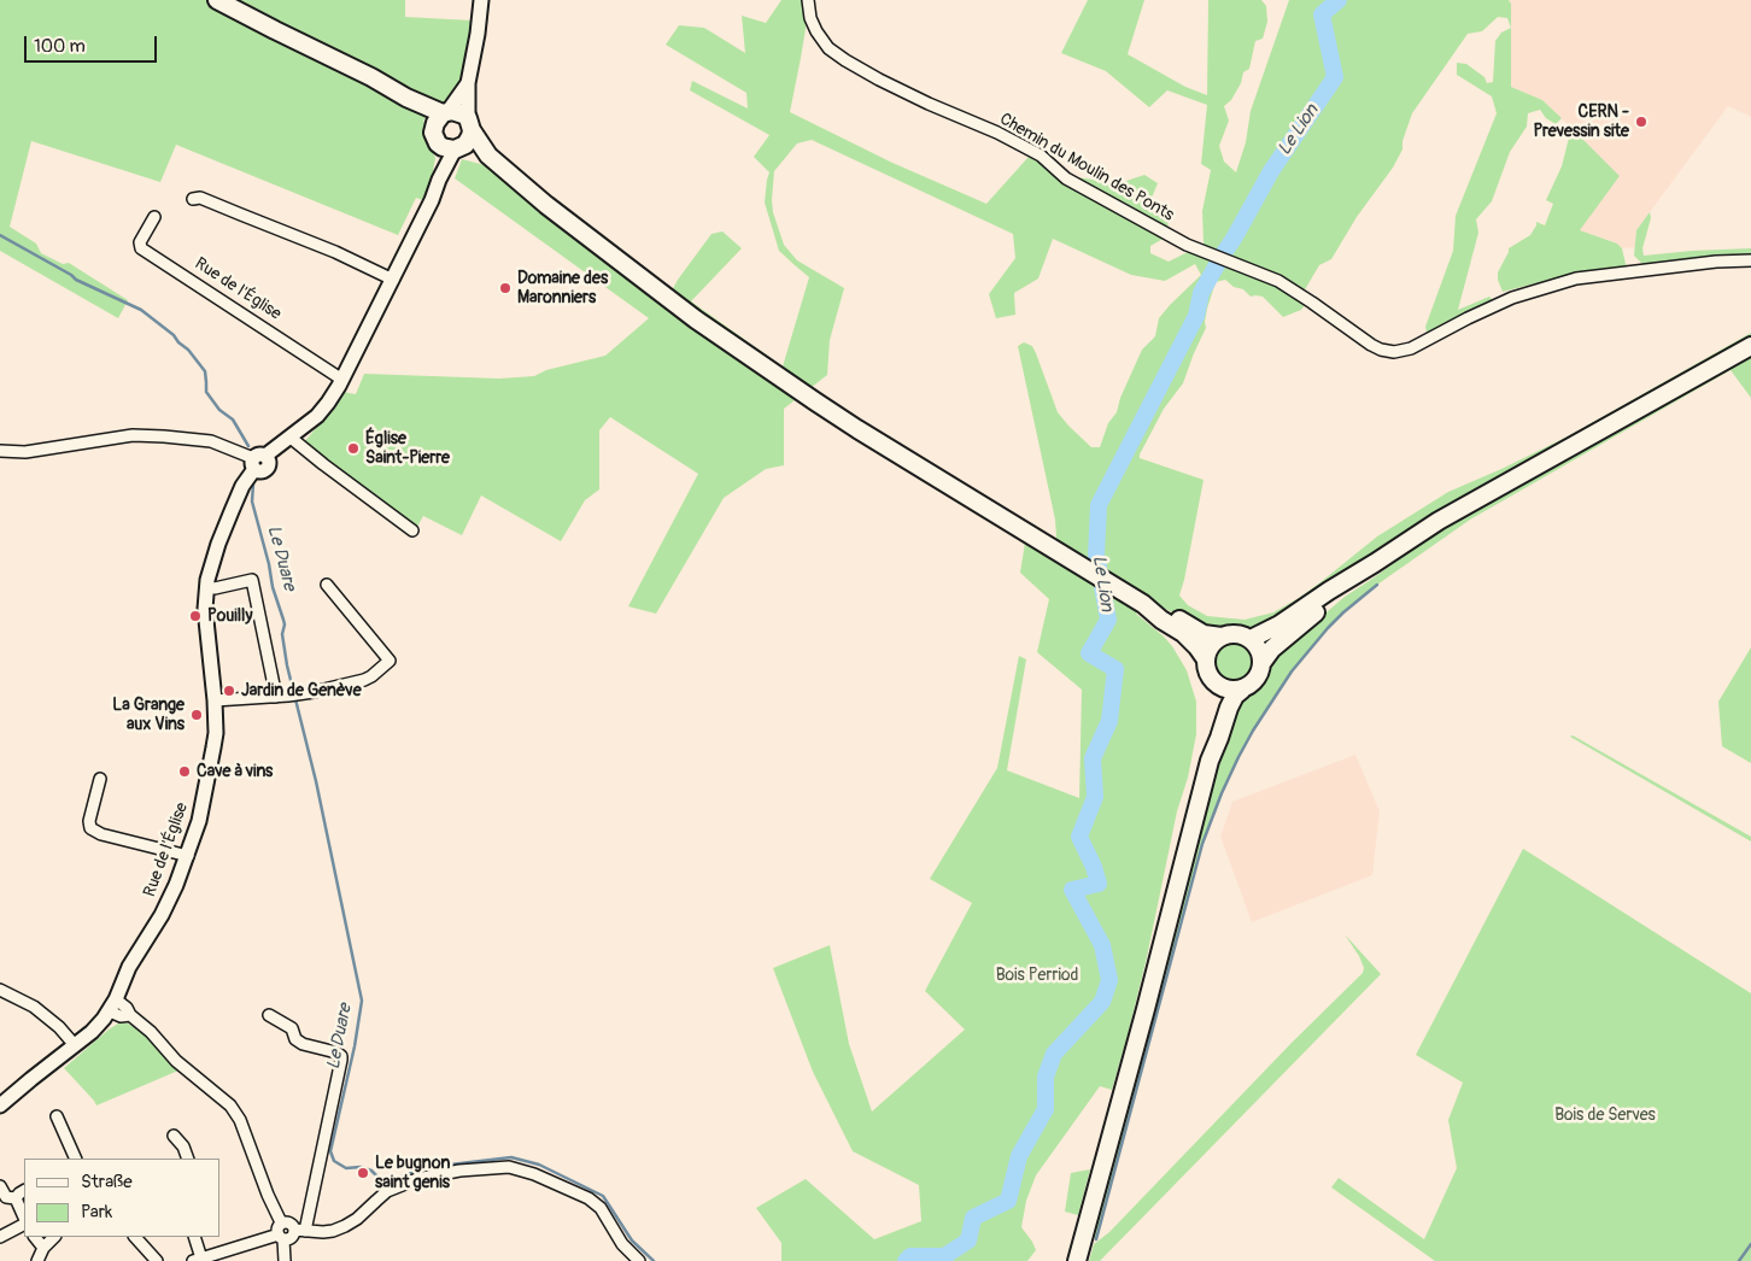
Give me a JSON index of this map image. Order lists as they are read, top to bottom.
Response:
{
  "streets": {
    "street": ["Chemin du Moulin des Ponts", "Rue de l'Église"]
  },
  "water": ["Le Lion", "Le Duare"],
  "parks": ["Bois Perriod", "Bois de Serves"],
  "places": [
    "CERN - Prevessin site",
    "Domaine des Maronniers",
    "Église Saint-Pierre",
    "Pouilly",
    "Jardin de Genève",
    "La Grange aux Vins",
    "Cave à vins",
    "Le bugnon saint genis"
  ],
  "legend": ["Straße", "Park"],
  "scale_bar": "100 m"
}
